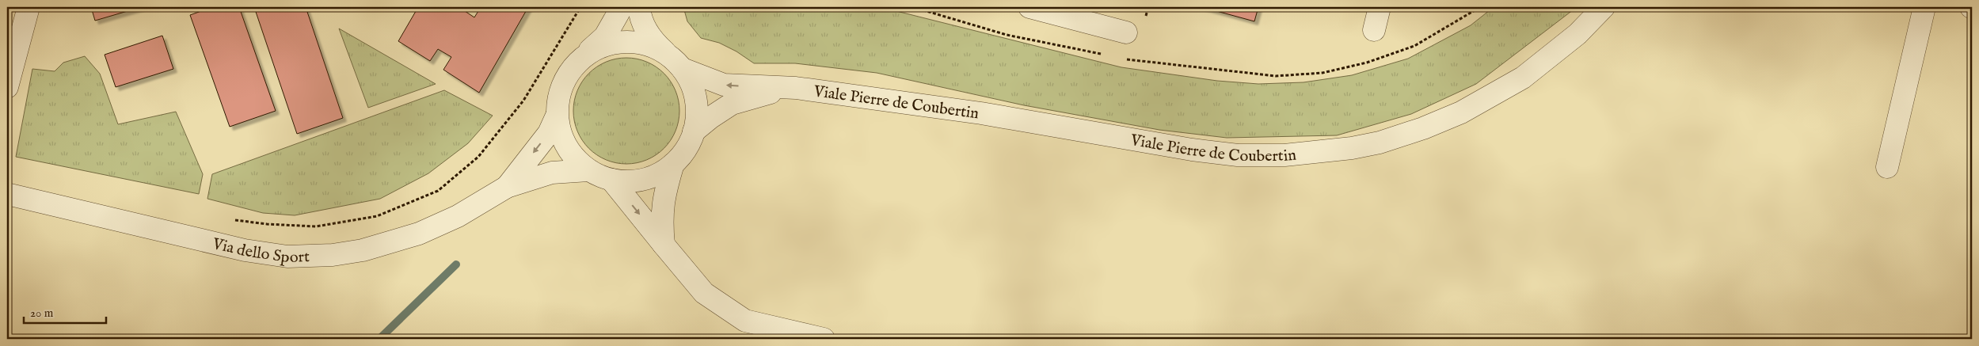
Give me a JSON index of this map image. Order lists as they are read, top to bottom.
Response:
{
  "streets": {
    "street": ["Viale Pierre de Coubertin", "Via dello Sport"]
  },
  "crossings": [
    ["Viale Pierre de Coubertin", "Via dello Sport"]
  ],
  "scale_bar": "20 m"
}
